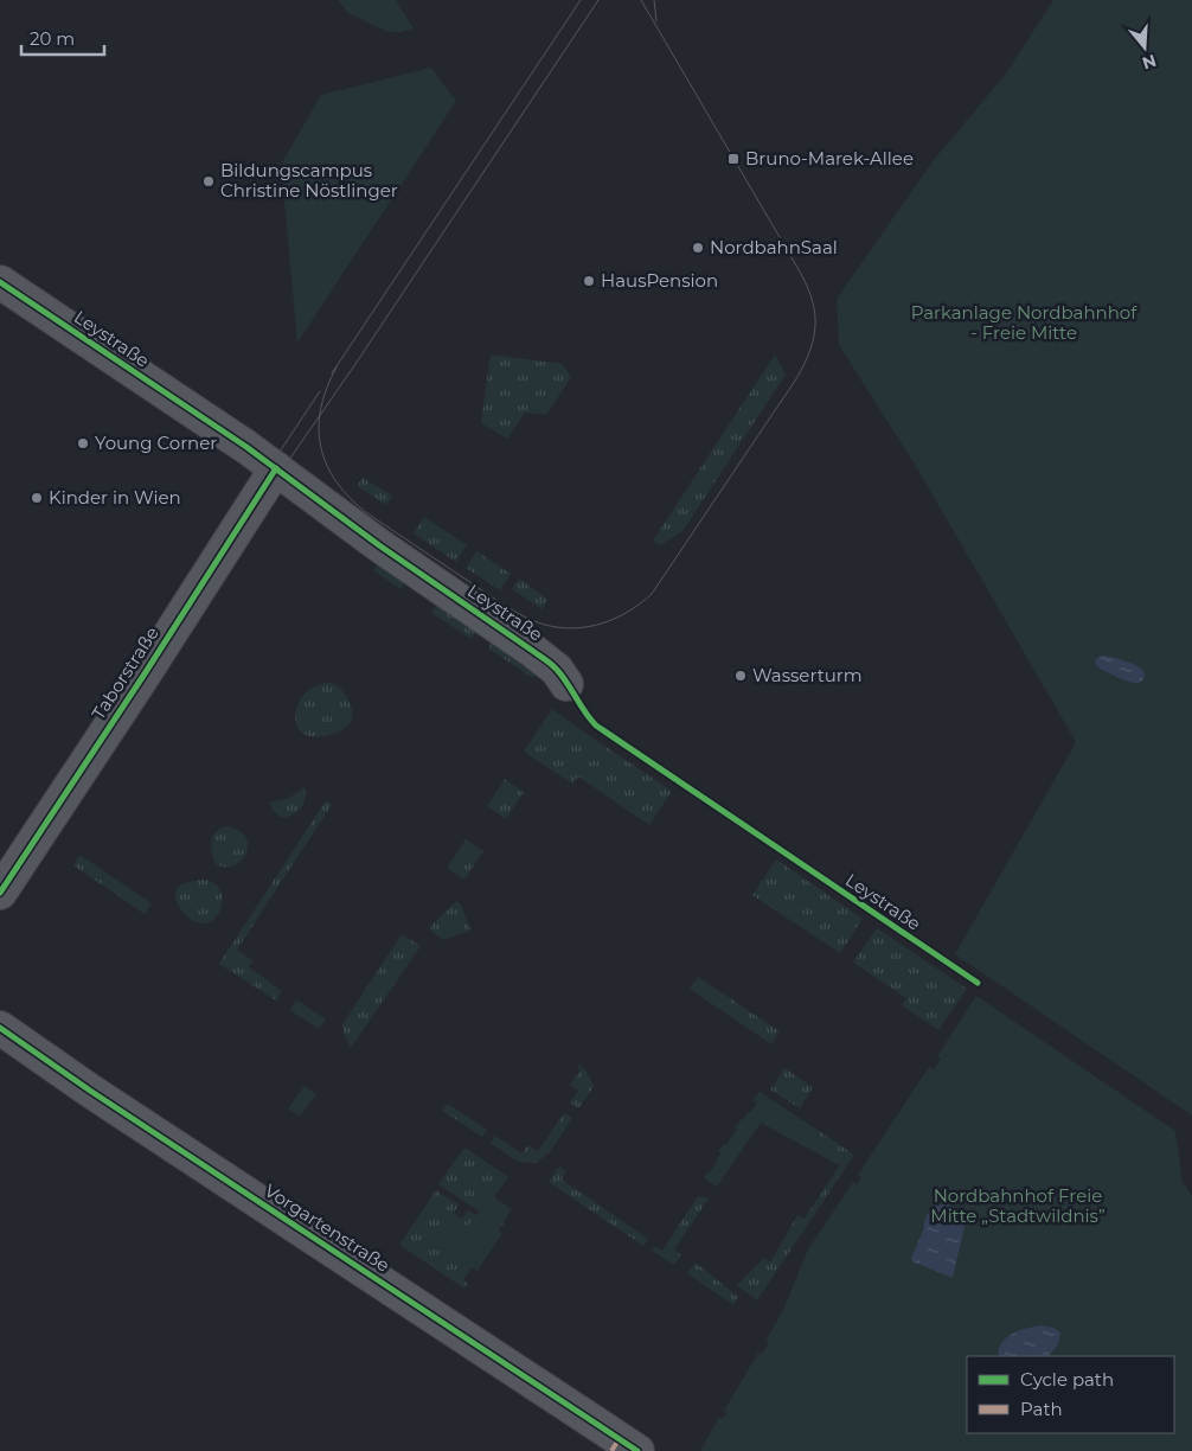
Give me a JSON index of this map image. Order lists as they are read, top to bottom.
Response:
{
  "streets": {
    "street": ["Leystraße", "Taborstraße", "Vorgartenstraße"]
  },
  "crossings": [
    ["Leystraße", "Taborstraße"]
  ],
  "parks": ["Parkanlage Nordbahnhof - Freie Mitte", "Nordbahnhof Freie Mitte „Stadtwildnis”"],
  "places": {
    "transit": ["Bruno-Marek-Allee"],
    "other": [
      "Bildungscampus Christine Nöstlinger",
      "NordbahnSaal",
      "HausPension",
      "Young Corner",
      "Kinder in Wien",
      "Wasserturm"
    ]
  },
  "legend": ["Cycle path", "Path"],
  "scale_bar": "20 m",
  "north": "bottom"
}
